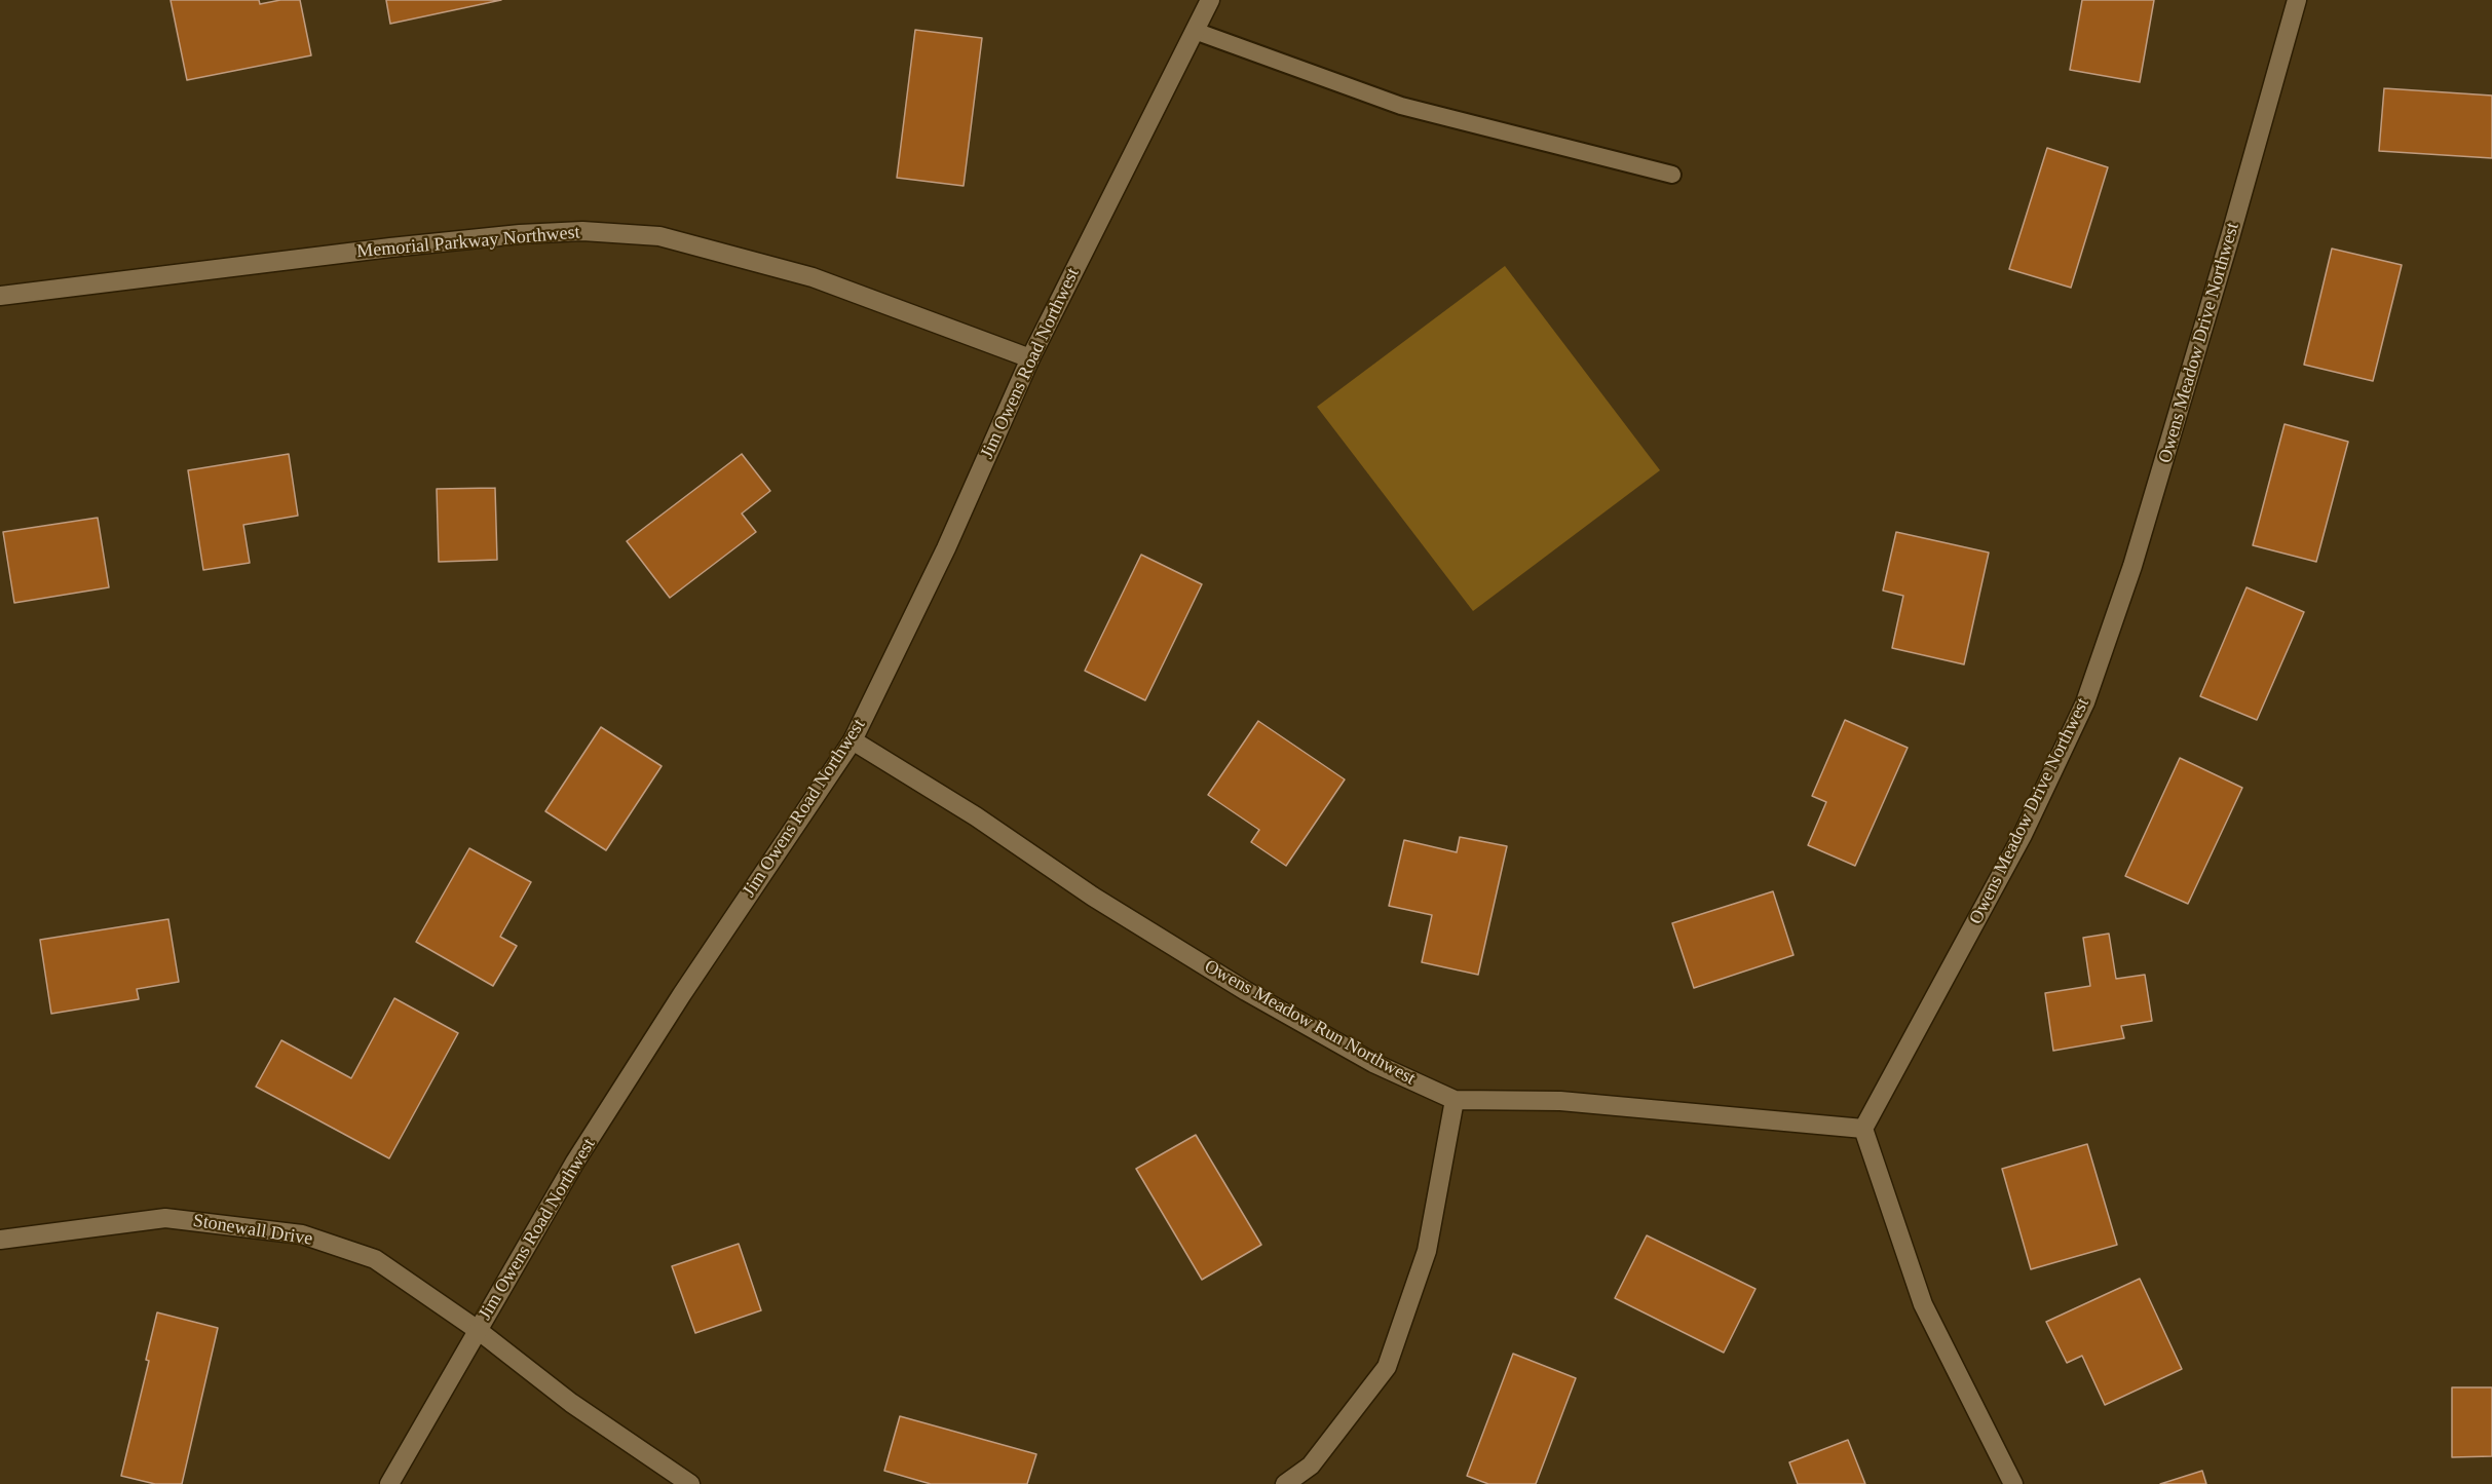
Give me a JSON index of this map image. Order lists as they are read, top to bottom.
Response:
{
  "streets": {
    "street": [
      "Memorial Parkway Northwest",
      "Owens Meadow Drive Northwest",
      "Jim Owens Road Northwest",
      "Owens Meadow Run Northwest",
      "Stonewall Drive"
    ]
  },
  "crossings": [
    ["Memorial Parkway Northwest", "Jim Owens Road Northwest"],
    ["Owens Meadow Drive Northwest", "Owens Meadow Run Northwest"],
    ["Jim Owens Road Northwest", "Owens Meadow Run Northwest"],
    ["Jim Owens Road Northwest", "Stonewall Drive"]
  ]
}
